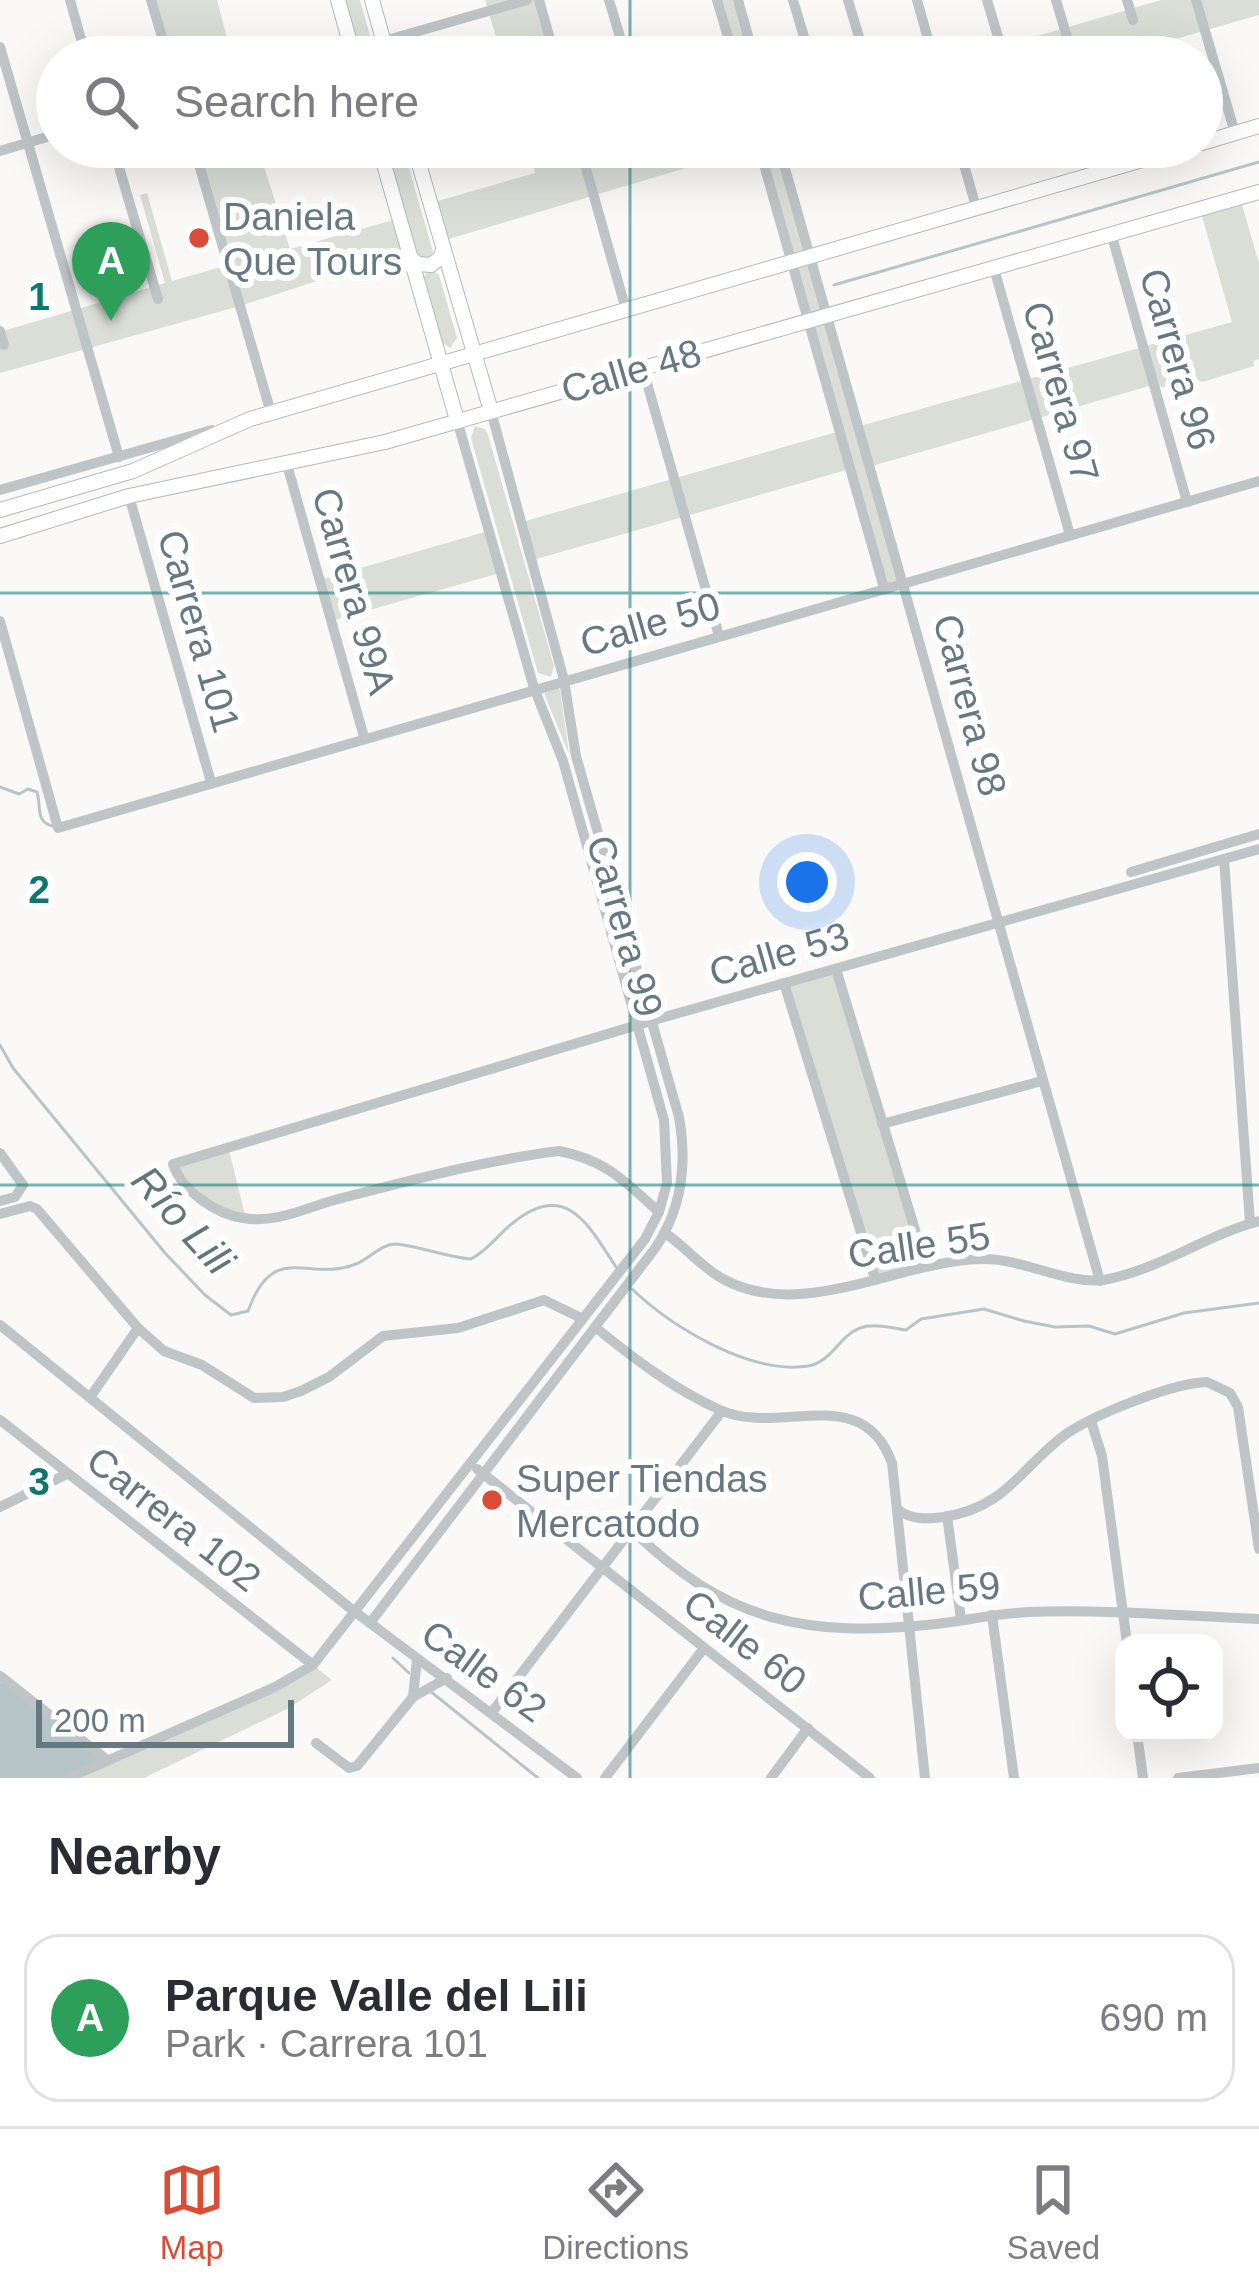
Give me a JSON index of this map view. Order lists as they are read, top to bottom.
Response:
{
  "streets": {
    "main road": ["Calle 48", "Carrera 99"],
    "street": [
      "Carrera 96",
      "Carrera 97",
      "Carrera 99A",
      "Calle 50",
      "Carrera 101",
      "Carrera 98",
      "Calle 53",
      "Calle 55",
      "Carrera 102",
      "Calle 59",
      "Calle 60",
      "Calle 62"
    ]
  },
  "crossings": [
    ["Carrera 96", "Calle 48"],
    ["Carrera 96", "Calle 50"],
    ["Calle 48", "Carrera 97"],
    ["Calle 48", "Carrera 99A"],
    ["Calle 48", "Carrera 101"],
    ["Calle 48", "Carrera 98"],
    ["Calle 48", "Carrera 99"],
    ["Carrera 97", "Calle 50"],
    ["Carrera 99A", "Calle 50"],
    ["Calle 50", "Carrera 101"],
    ["Calle 50", "Carrera 98"],
    ["Calle 50", "Carrera 99"],
    ["Carrera 98", "Calle 53"],
    ["Carrera 98", "Calle 55"],
    ["Carrera 99", "Calle 53"],
    ["Carrera 99", "Calle 55"],
    ["Carrera 99", "Calle 60"],
    ["Carrera 99", "Calle 62"]
  ],
  "water": ["Río Lili"],
  "places": ["Daniela Que Tours", "Super Tiendas Mercatodo"],
  "scale_bar": "200 m",
  "page": {
    "search": "Search here",
    "pins": "A",
    "scale": "200 m",
    "heading": "Nearby",
    "list": [
      {
        "mark": "A",
        "name": "Parque Valle del Lili",
        "note": "Park · Carrera 101",
        "value": "690 m"
      }
    ],
    "nav": ["Map", "Directions", "Saved"]
  },
  "grid": {
    "rows": ["1", "2", "3"]
  }
}
